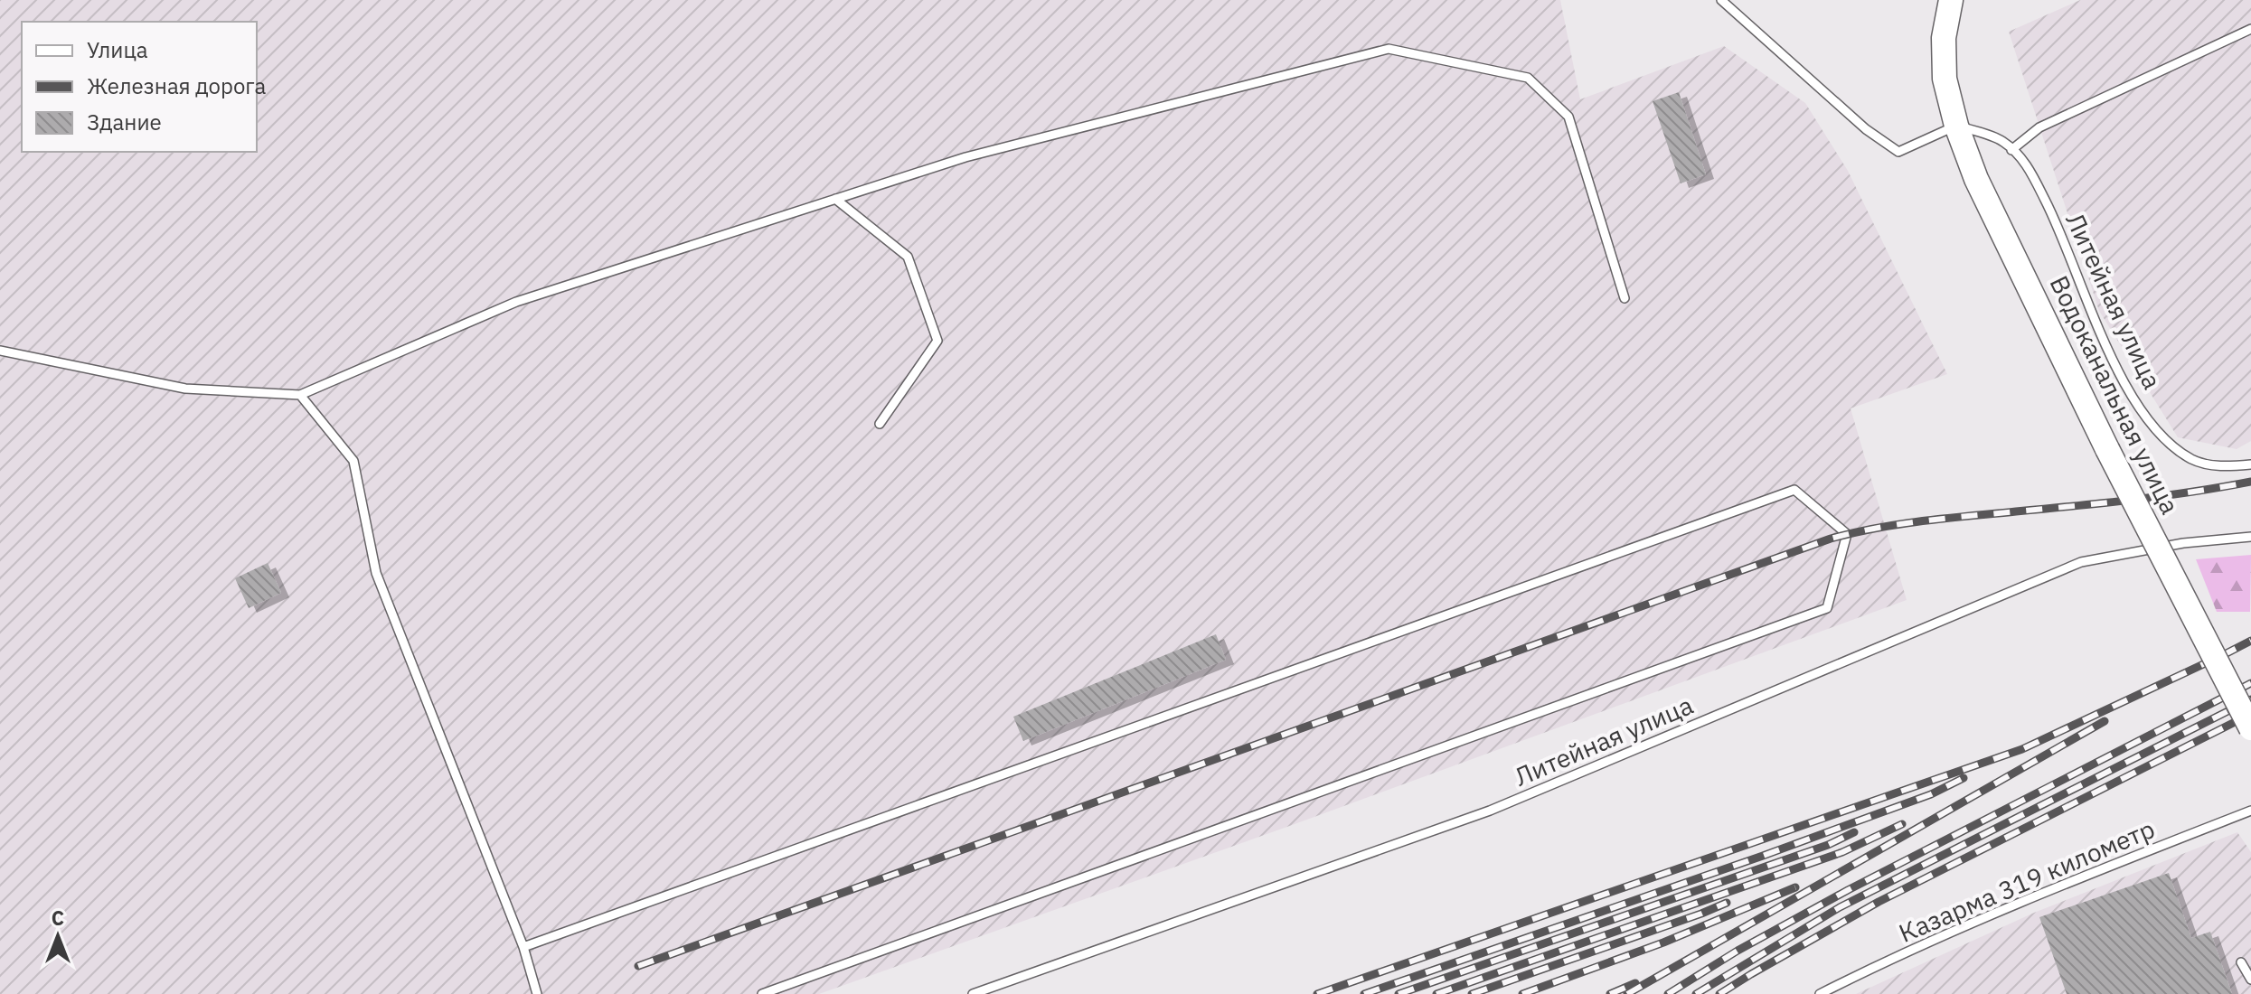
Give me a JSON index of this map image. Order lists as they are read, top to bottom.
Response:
{
  "streets": {
    "main road": ["Водоканальная улица"],
    "lane": ["Литейная улица", "Казарма 319 километр"]
  },
  "crossings": [
    ["Литейная улица", "Водоканальная улица"]
  ],
  "legend": ["Улица", "Железная дорога", "Здание"],
  "north": "top"
}
